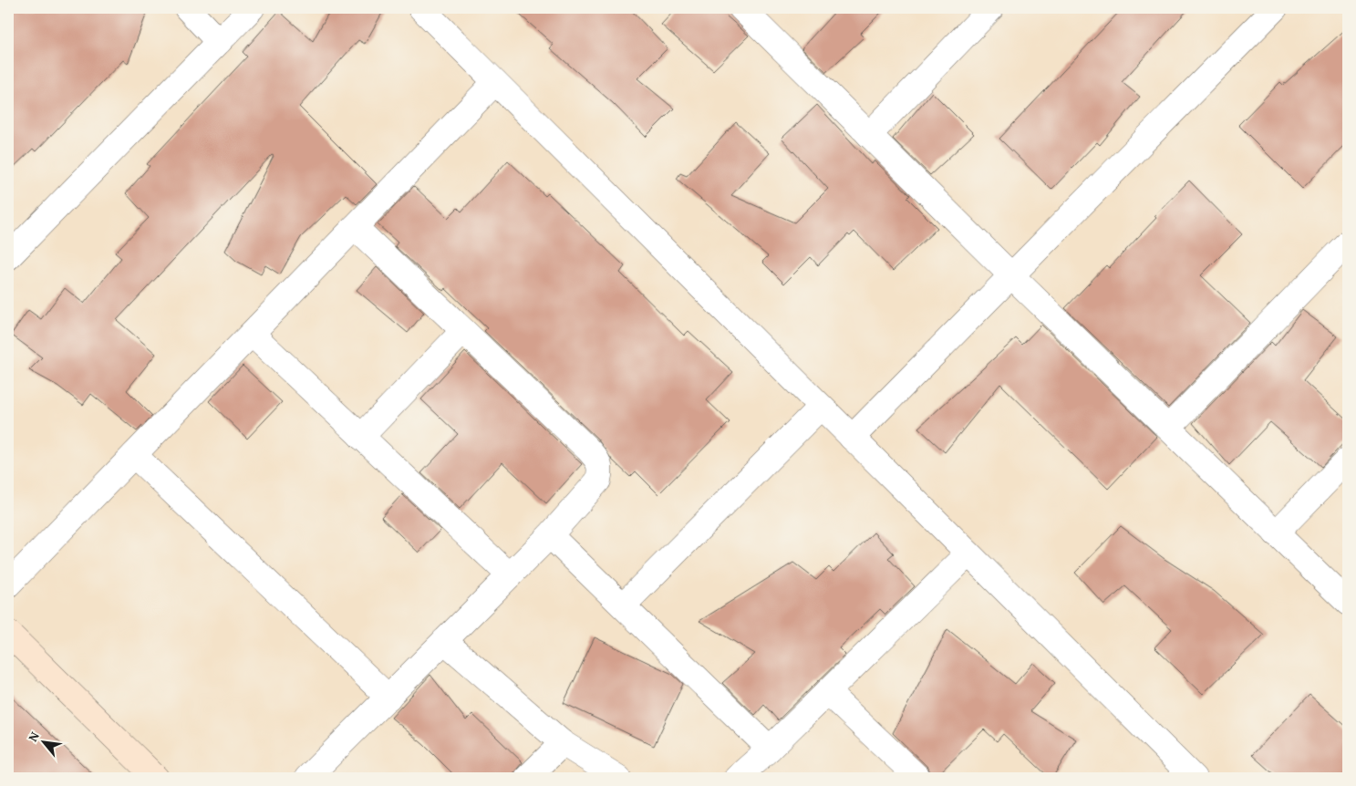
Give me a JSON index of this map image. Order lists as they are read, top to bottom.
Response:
{
  "north": "top left"
}
